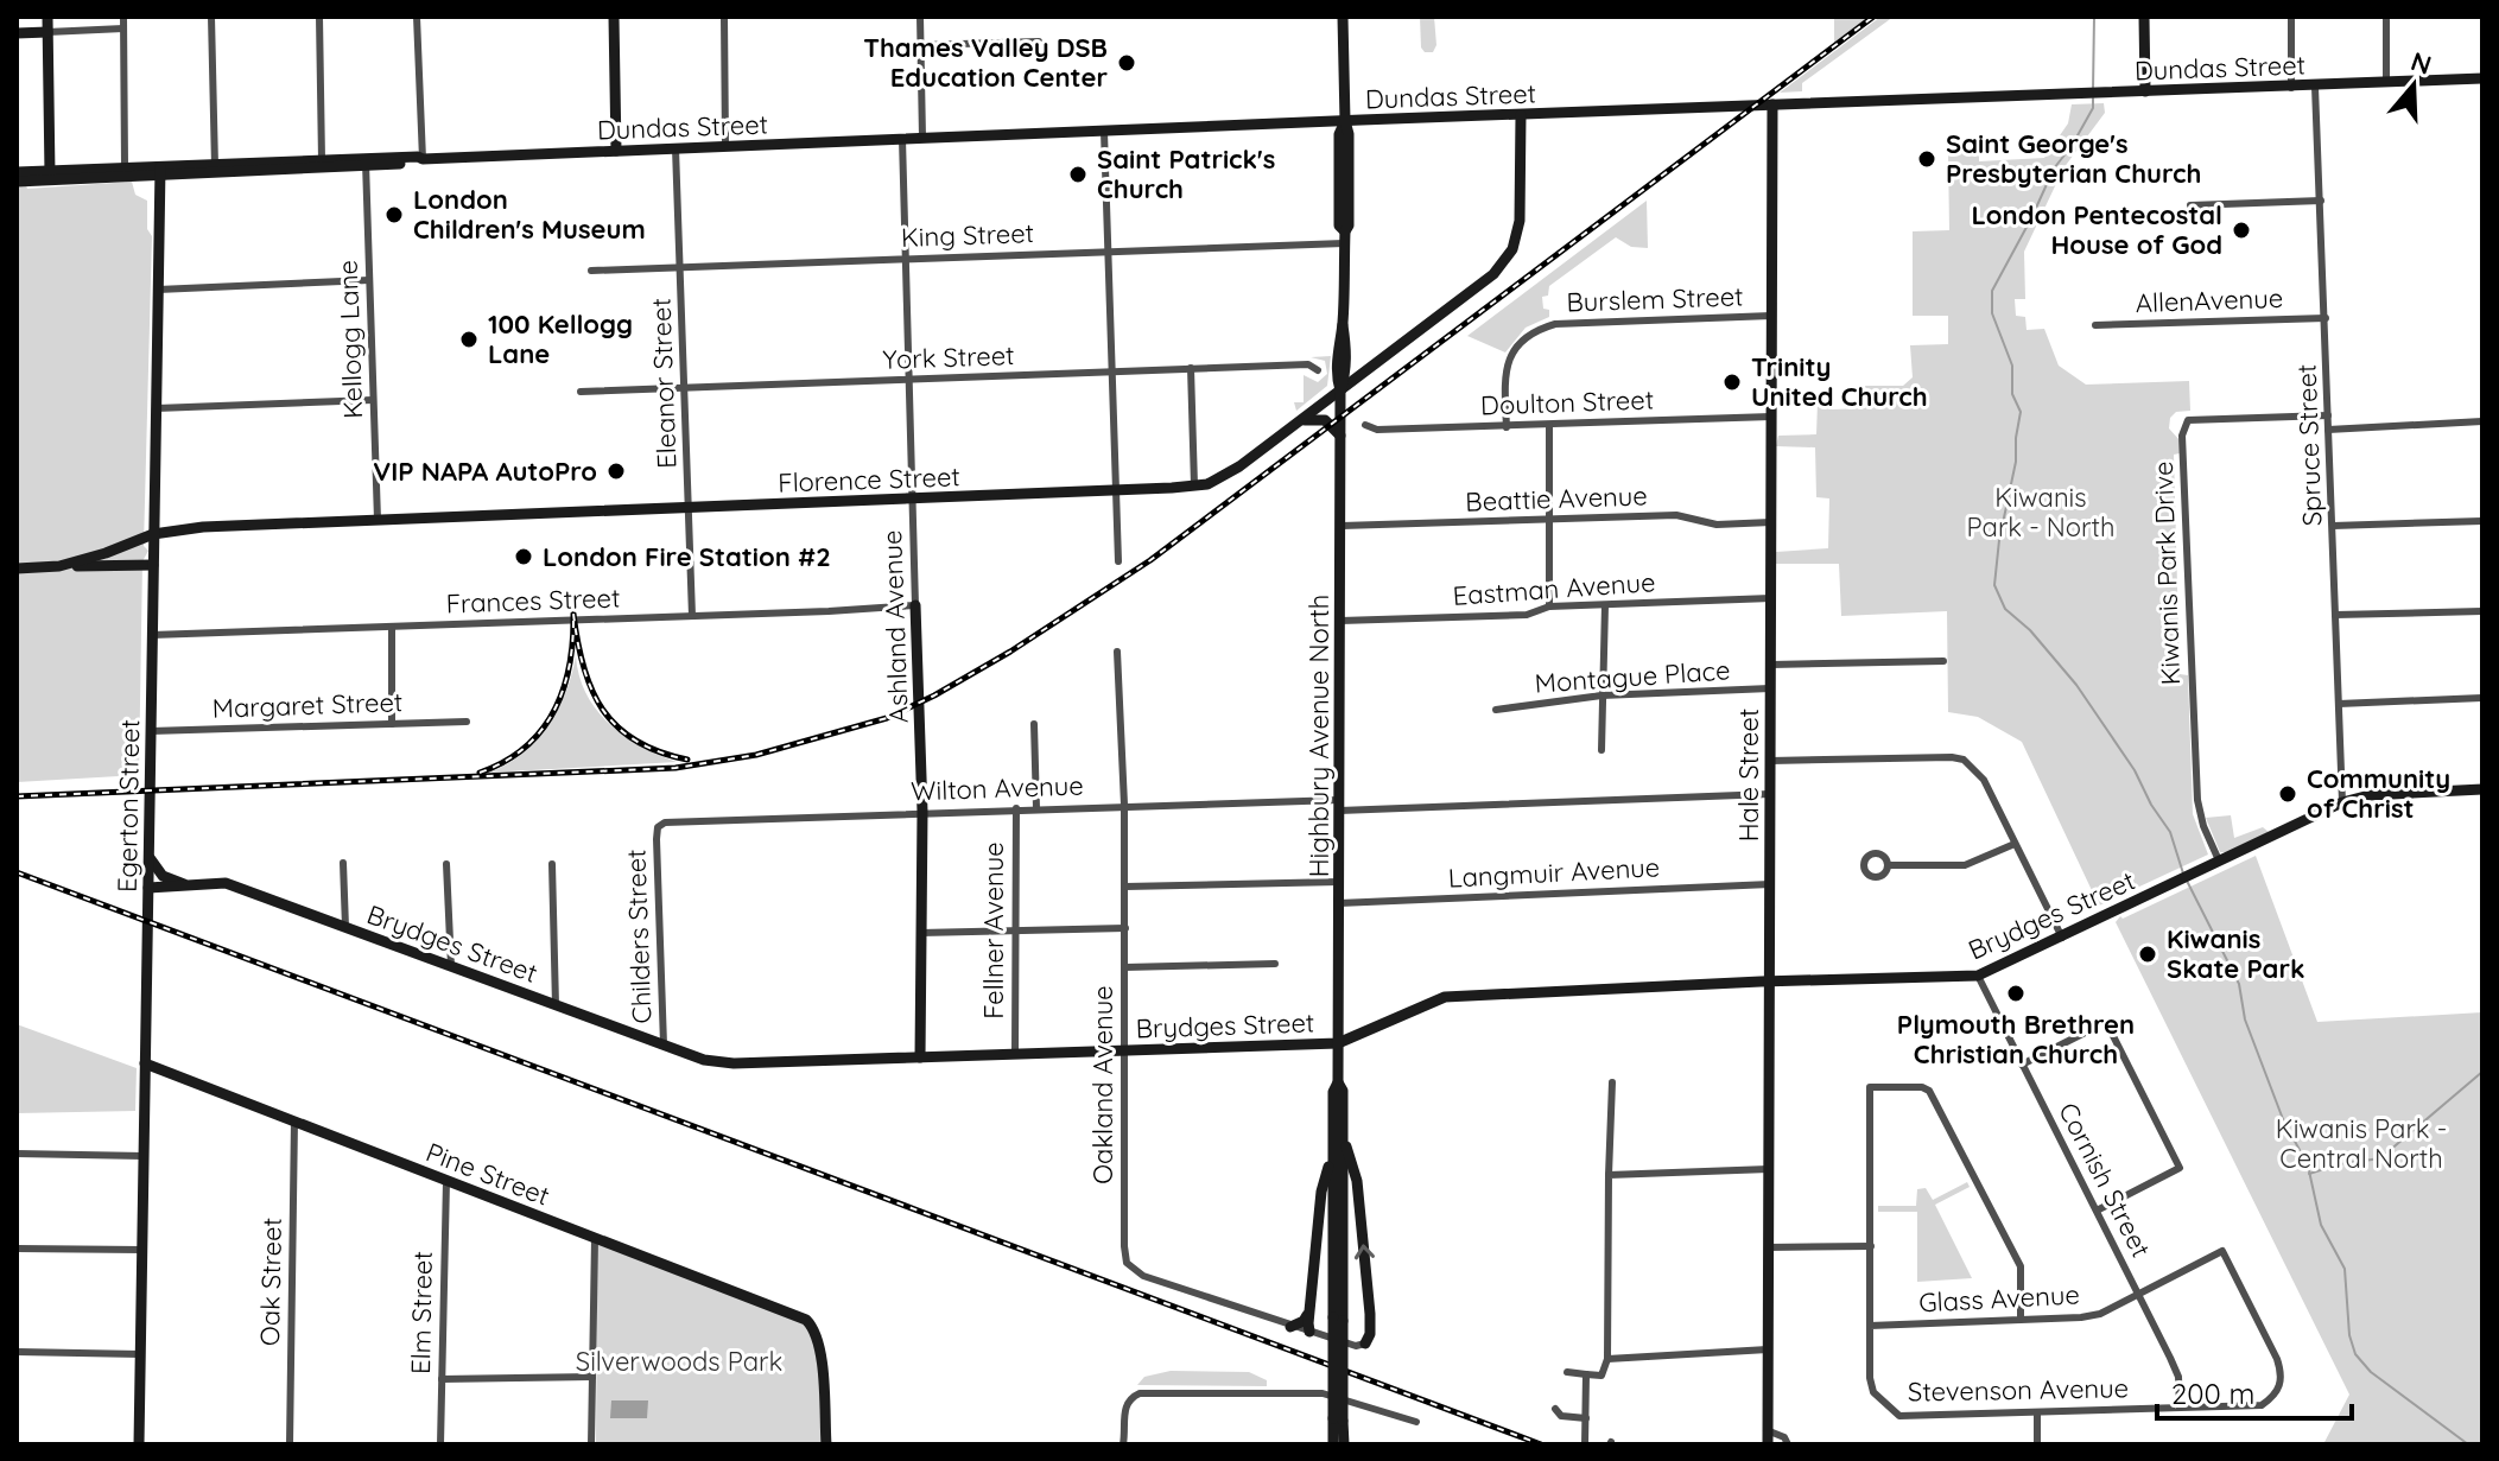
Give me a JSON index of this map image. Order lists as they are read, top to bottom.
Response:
{
  "streets": {
    "street": [
      "Dundas Street",
      "King Street",
      "Burslem Street",
      "AllenAvenue",
      "Kellogg Lane",
      "York Street",
      "Eleanor Street",
      "Doulton Street",
      "Spruce Street",
      "Florence Street",
      "Beattie Avenue",
      "Kiwanis Park Drive",
      "Eastman Avenue",
      "Frances Street",
      "Ashland Avenue",
      "Montague Place",
      "Margaret Street",
      "Highbury Avenue North",
      "Hale Street",
      "Wilton Avenue",
      "Egerton Street",
      "Langmuir Avenue",
      "Brydges Street",
      "Fellner Avenue",
      "Childers Street",
      "Oakland Avenue",
      "Pine Street",
      "Cornish Street",
      "Oak Street",
      "Glass Avenue",
      "Elm Street",
      "Stevenson Avenue"
    ]
  },
  "crossings": [
    ["Dundas Street", "Kellogg Lane"],
    ["Dundas Street", "Eleanor Street"],
    ["Dundas Street", "Spruce Street"],
    ["Dundas Street", "Florence Street"],
    ["Dundas Street", "Ashland Avenue"],
    ["Dundas Street", "Highbury Avenue North"],
    ["Dundas Street", "Hale Street"],
    ["Dundas Street", "Egerton Street"],
    ["King Street", "Eleanor Street"],
    ["King Street", "Ashland Avenue"],
    ["King Street", "Highbury Avenue North"],
    ["Burslem Street", "Doulton Street"],
    ["Burslem Street", "Hale Street"],
    ["AllenAvenue", "Spruce Street"],
    ["Kellogg Lane", "Florence Street"],
    ["York Street", "Eleanor Street"],
    ["York Street", "Ashland Avenue"],
    ["Eleanor Street", "Florence Street"],
    ["Eleanor Street", "Frances Street"],
    ["Doulton Street", "Hale Street"],
    ["Spruce Street", "Kiwanis Park Drive"],
    ["Spruce Street", "Brydges Street"],
    ["Florence Street", "Ashland Avenue"],
    ["Florence Street", "Highbury Avenue North"],
    ["Florence Street", "Egerton Street"],
    ["Beattie Avenue", "Highbury Avenue North"],
    ["Beattie Avenue", "Hale Street"],
    ["Kiwanis Park Drive", "Brydges Street"],
    ["Eastman Avenue", "Highbury Avenue North"],
    ["Eastman Avenue", "Hale Street"],
    ["Frances Street", "Ashland Avenue"],
    ["Frances Street", "Egerton Street"],
    ["Ashland Avenue", "Wilton Avenue"],
    ["Ashland Avenue", "Brydges Street"],
    ["Montague Place", "Hale Street"],
    ["Margaret Street", "Egerton Street"],
    ["Highbury Avenue North", "Wilton Avenue"],
    ["Highbury Avenue North", "Langmuir Avenue"],
    ["Highbury Avenue North", "Brydges Street"],
    ["Hale Street", "Wilton Avenue"],
    ["Hale Street", "Langmuir Avenue"],
    ["Hale Street", "Brydges Street"],
    ["Wilton Avenue", "Fellner Avenue"],
    ["Wilton Avenue", "Childers Street"],
    ["Wilton Avenue", "Oakland Avenue"],
    ["Egerton Street", "Brydges Street"],
    ["Egerton Street", "Pine Street"],
    ["Brydges Street", "Fellner Avenue"],
    ["Brydges Street", "Childers Street"],
    ["Brydges Street", "Oakland Avenue"],
    ["Brydges Street", "Cornish Street"],
    ["Pine Street", "Oak Street"],
    ["Pine Street", "Elm Street"],
    ["Cornish Street", "Glass Avenue"],
    ["Cornish Street", "Stevenson Avenue"],
    ["Glass Avenue", "Stevenson Avenue"]
  ],
  "parks": ["Kiwanis Park - North", "Kiwanis Park - Central North", "Silverwoods Park"],
  "places": [
    "Thames Valley DSB Education Center",
    "Saint George's Presbyterian Church",
    "Saint Patrick's Church",
    "London Children's Museum",
    "London Pentecostal House of God",
    "100 Kellogg Lane",
    "Trinity United Church",
    "VIP NAPA AutoPro",
    "London Fire Station #2",
    "Community of Christ",
    "Kiwanis Skate Park",
    "Plymouth Brethren Christian Church"
  ],
  "scale_bar": "200 m",
  "north": "top"
}
